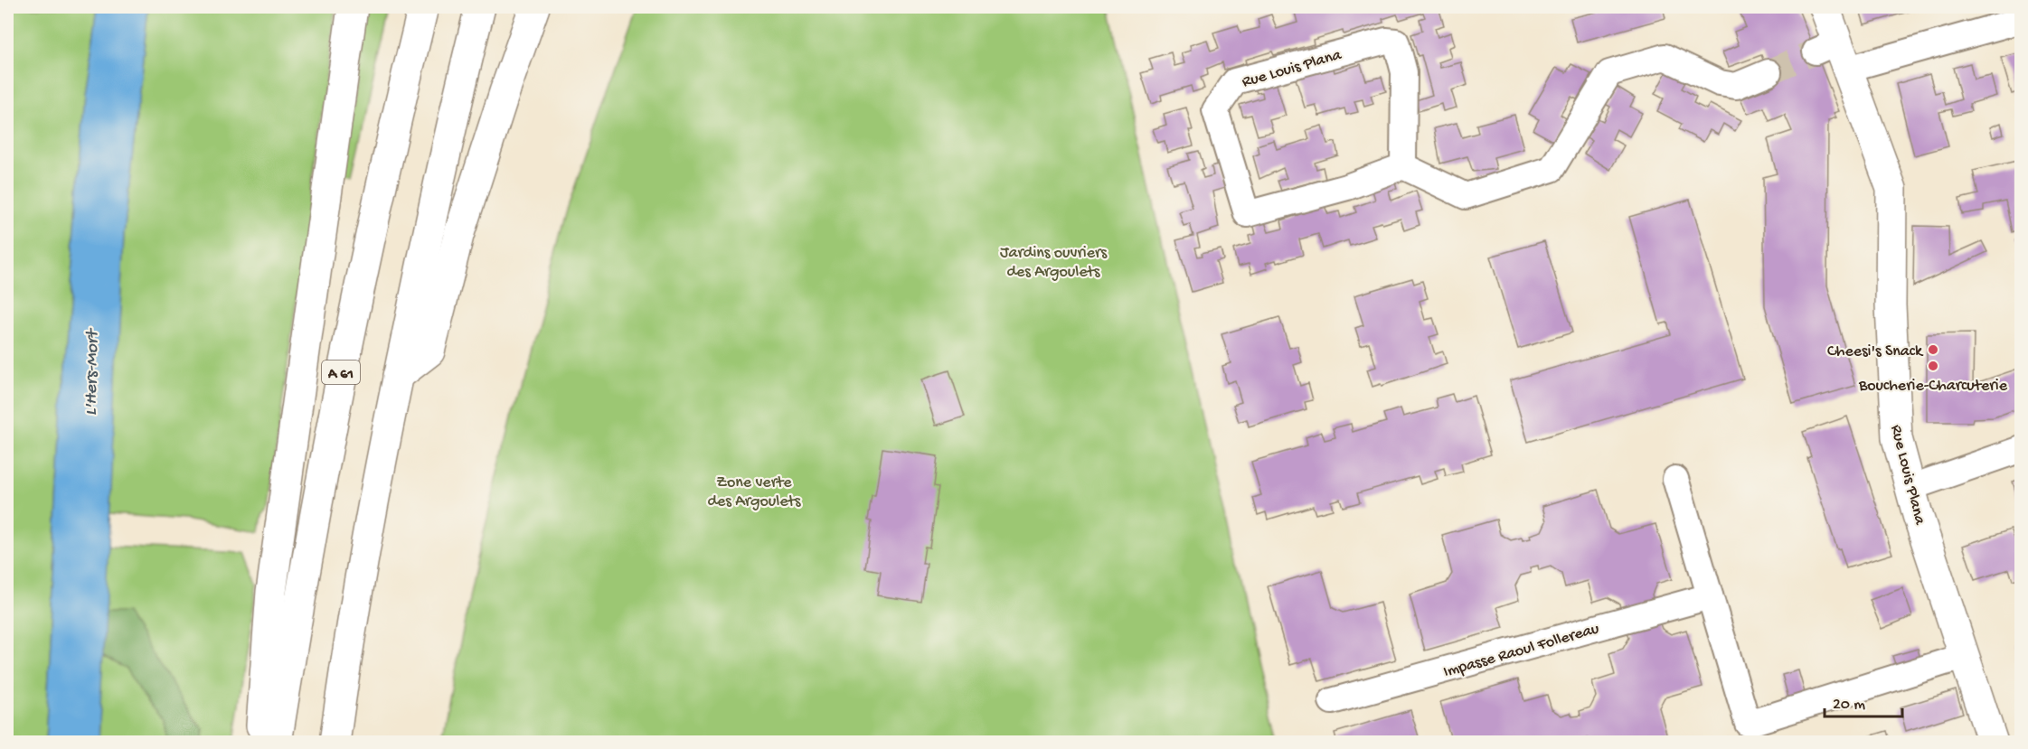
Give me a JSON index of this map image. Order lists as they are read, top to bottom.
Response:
{
  "streets": {
    "main road": ["Rue Louis Plana", "A 61"],
    "street": ["Impasse Raoul Follereau"]
  },
  "water": ["L'Hers-Mort"],
  "parks": ["Jardins ouvriers des Argoulets", "Zone verte des Argoulets"],
  "places": ["Cheesi's Snack", "Boucherie-Charcuterie"],
  "scale_bar": "20 m"
}
